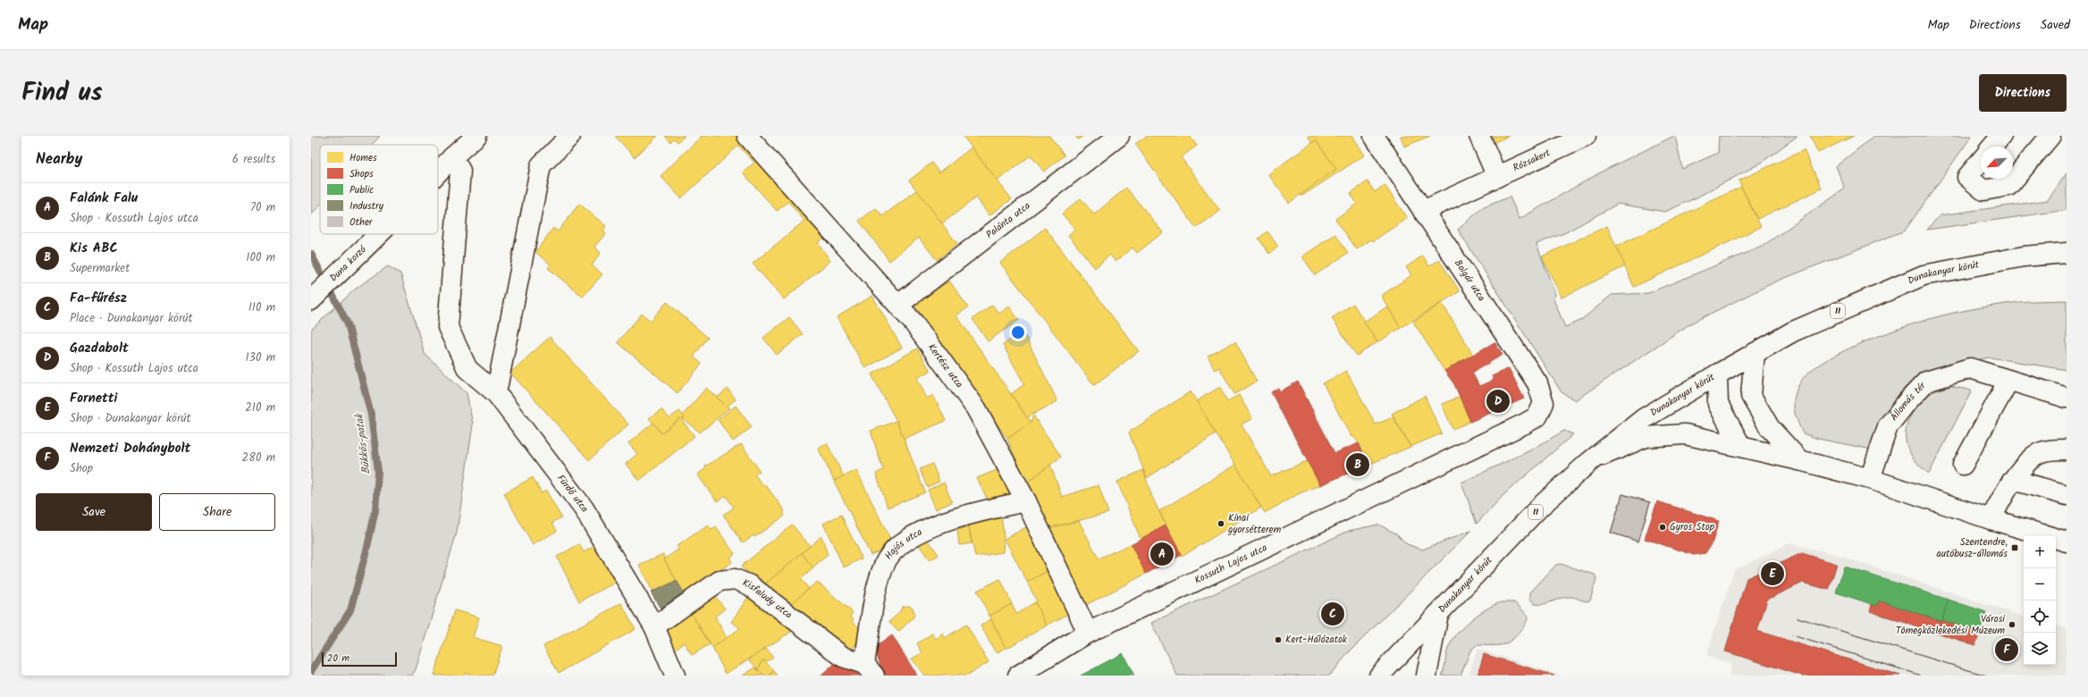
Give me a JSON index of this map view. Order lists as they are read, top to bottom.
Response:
{
  "streets": {
    "street": [
      "Rózsakert",
      "Palánta utca",
      "Duna korzó",
      "Dunakanyar körút",
      "Bolgár utca",
      "11",
      "Kertész utca",
      "Állomás tér",
      "Fürdő utca",
      "Hajós utca",
      "Kossuth Lajos utca",
      "Kisfaludy utca"
    ]
  },
  "crossings": [
    ["Rózsakert", "Bolgár utca"],
    ["Palánta utca", "Kertész utca"],
    ["Duna korzó", "Fürdő utca"],
    ["Bolgár utca", "Kossuth Lajos utca"],
    ["Kertész utca", "Hajós utca"],
    ["Kertész utca", "Kossuth Lajos utca"],
    ["Fürdő utca", "Kisfaludy utca"],
    ["Hajós utca", "Kisfaludy utca"]
  ],
  "water": ["Bükkös-patak"],
  "places": {
    "other": [
      "Kínai gyorsétterem",
      "Gyros Stop",
      "Városi Tömegközlekedési Múzeum",
      "Kert-Hálózatok"
    ],
    "transit": ["Szentendre, autóbusz-állomás"]
  },
  "legend": [
    "Homes",
    "Shops",
    "Public",
    "Industry",
    "Other"
  ],
  "scale_bar": "20 m",
  "north": "bottom left",
  "page": {
    "header": "Map",
    "nav": ["Map", "Directions", "Saved"],
    "title": "Find us",
    "buttons": [
      "Directions",
      ["Save", "Share"]
    ],
    "heading": ["Nearby", "6 results"],
    "list": [
      {
        "mark": "A",
        "name": "Falánk Falu",
        "note": "Shop · Kossuth Lajos utca",
        "value": "70 m"
      },
      {
        "mark": "B",
        "name": "Kis ABC",
        "note": "Supermarket",
        "value": "100 m"
      },
      {
        "mark": "C",
        "name": "Fa-fűrész",
        "note": "Place · Dunakanyar körút",
        "value": "110 m"
      },
      {
        "mark": "D",
        "name": "Gazdabolt",
        "note": "Shop · Kossuth Lajos utca",
        "value": "130 m"
      },
      {
        "mark": "E",
        "name": "Fornetti",
        "note": "Shop · Dunakanyar körút",
        "value": "210 m"
      },
      {
        "mark": "F",
        "name": "Nemzeti Dohánybolt",
        "note": "Shop",
        "value": "280 m"
      }
    ],
    "pins": [
      "D",
      "B",
      "A",
      "E",
      "C",
      "F"
    ],
    "map_buttons": ["+", "−"],
    "scale": "20 m"
  }
}
